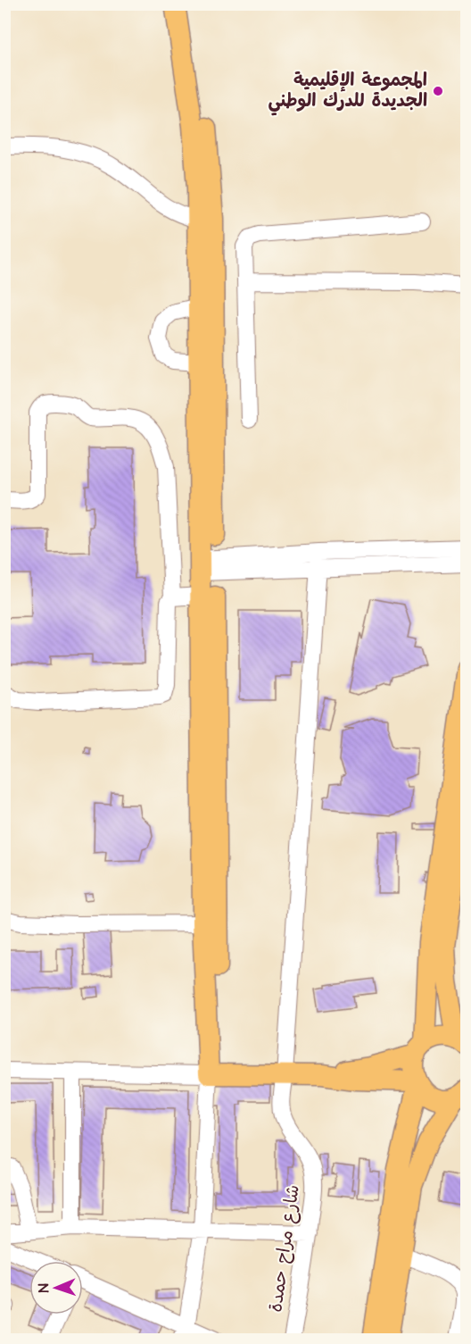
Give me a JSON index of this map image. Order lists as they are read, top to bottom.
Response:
{
  "streets": {
    "street": ["شارع مراح حمدة"]
  },
  "places": ["المجموعة الإقليمية الجديدة للدرك الوطني"],
  "north": "left"
}
